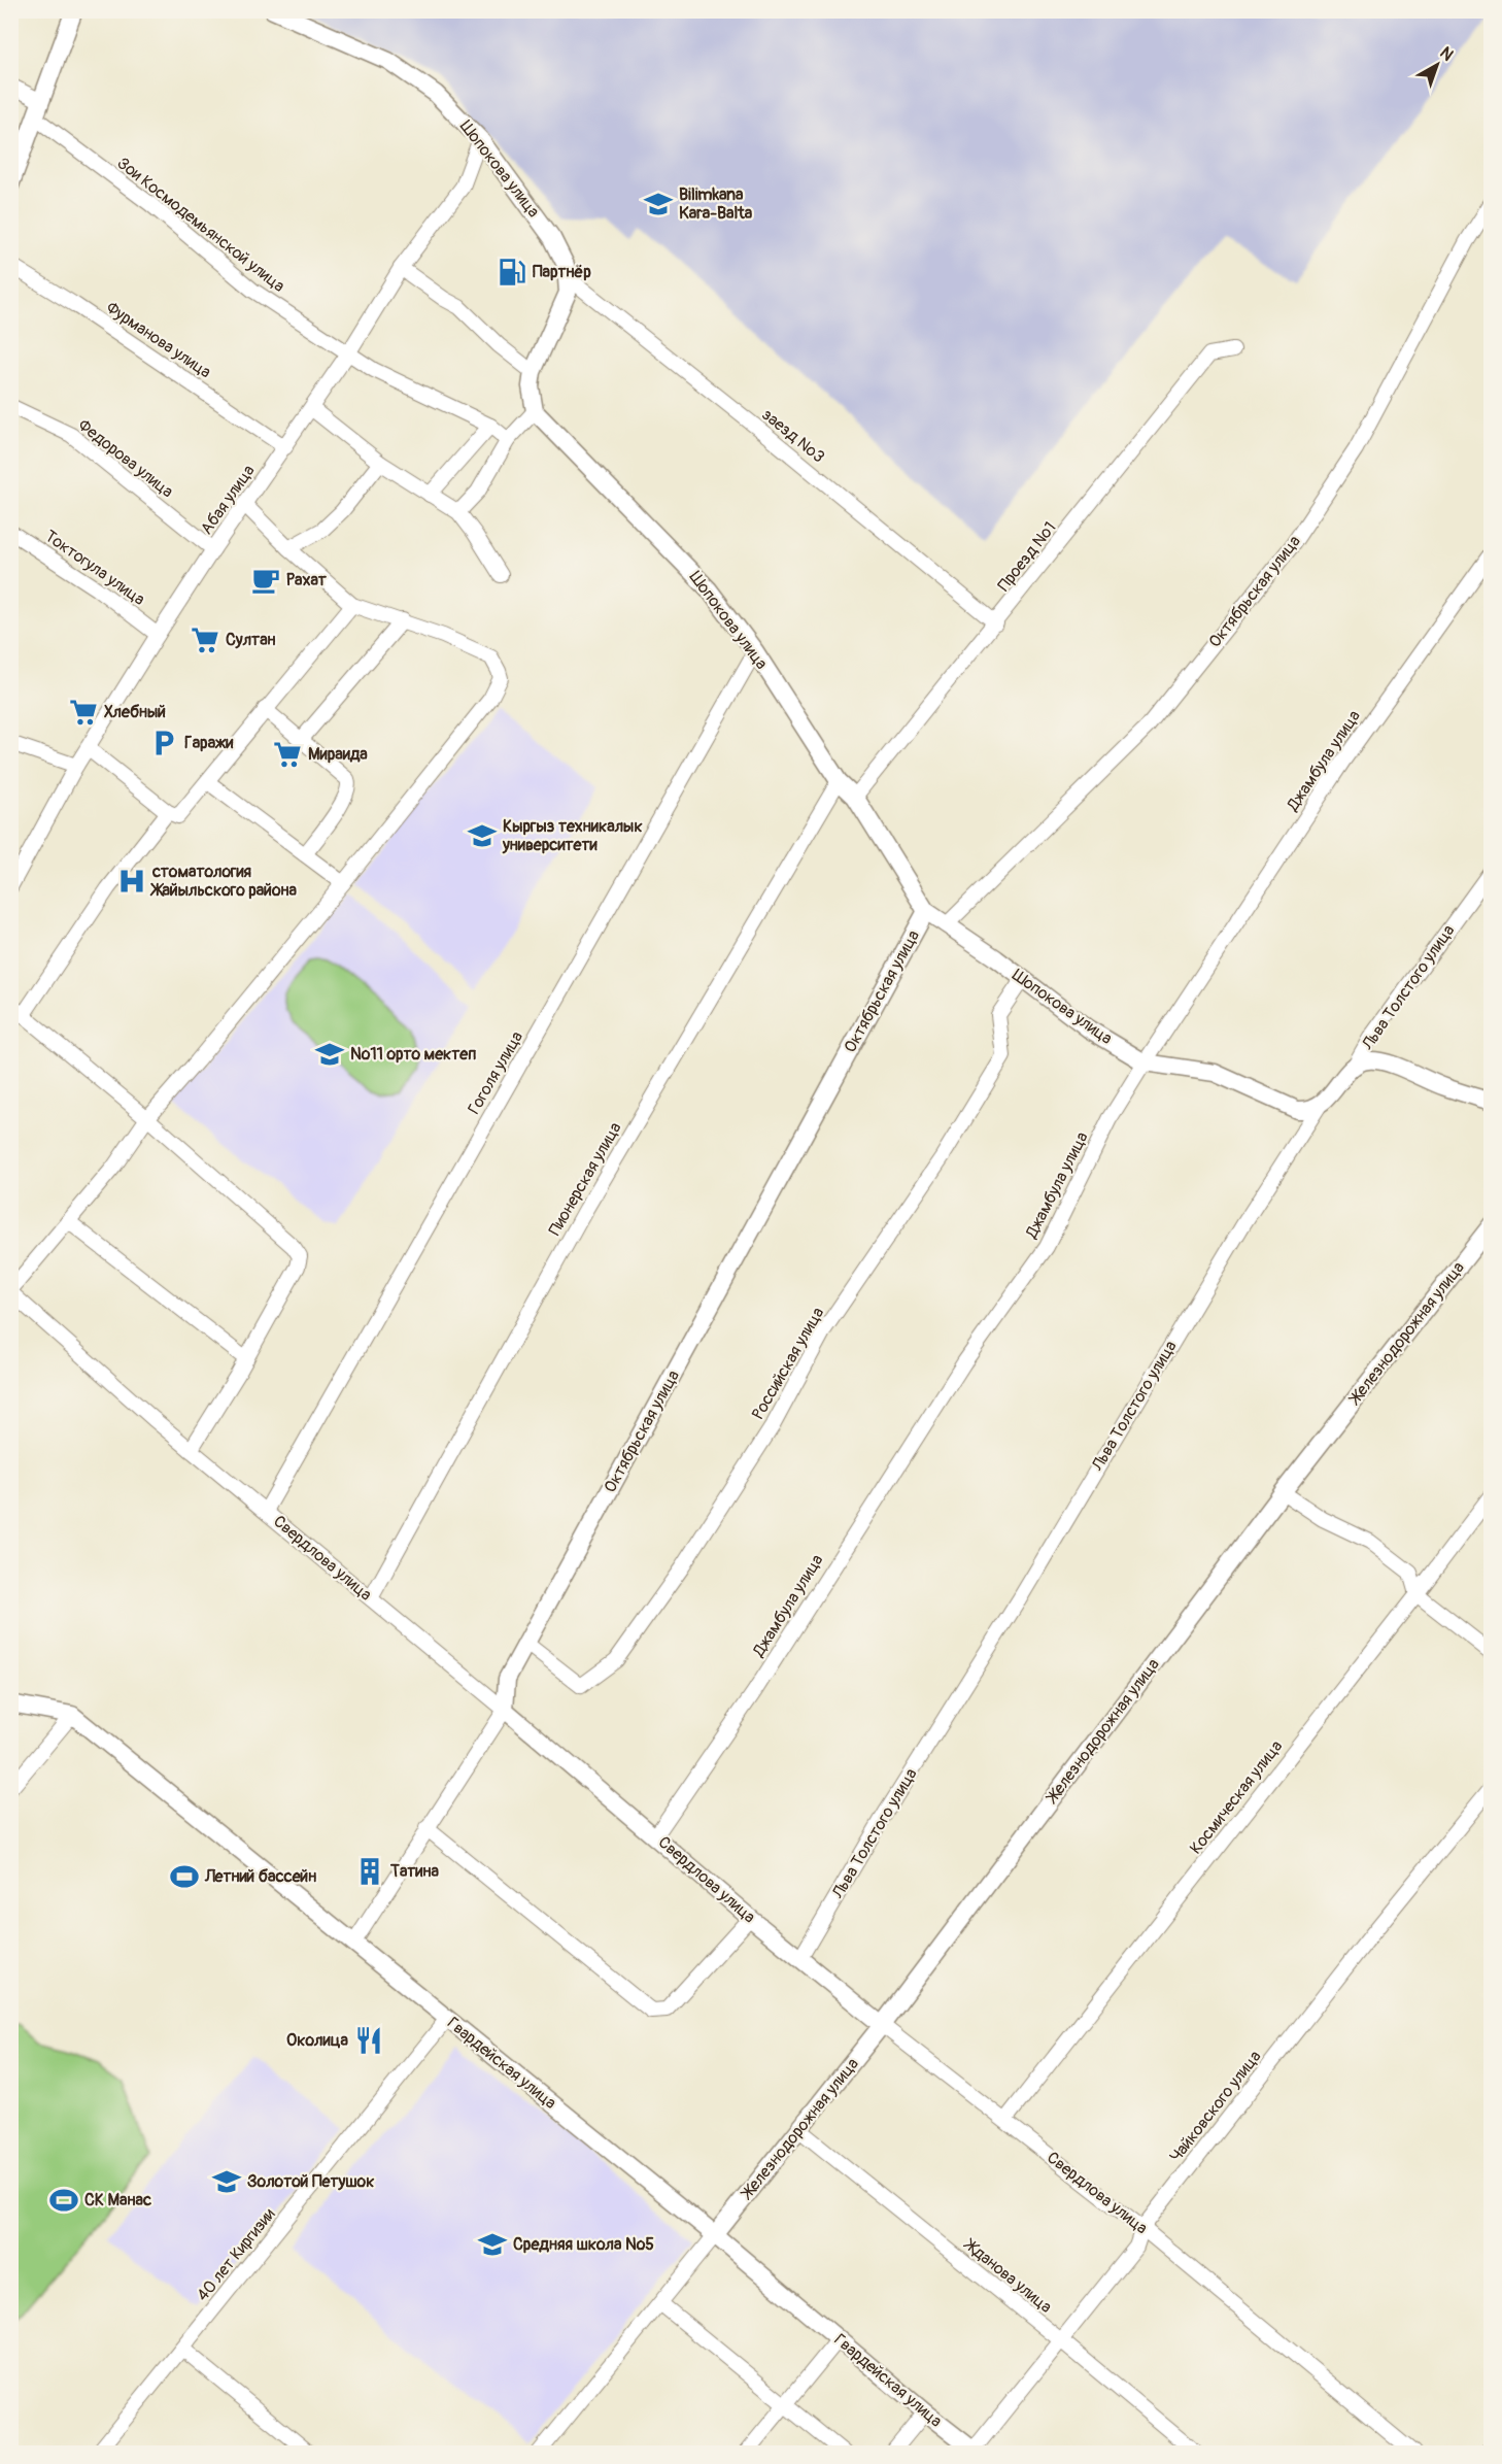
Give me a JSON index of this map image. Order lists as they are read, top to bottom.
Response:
{
  "streets": {
    "street": [
      "Шопокова улица",
      "Зои Космодемьянской улица",
      "Фурманова улица",
      "заезд №3",
      "Федорова улица",
      "Абая улица",
      "Проезд №1",
      "Токтогула улица",
      "Октябрьская улица",
      "Джамбула улица",
      "Льва Толстого улица",
      "Гоголя улица",
      "Пионерская улица",
      "Железнодорожная улица",
      "Российская улица",
      "Свердлова улица",
      "Космическая улица",
      "Гвардейская улица",
      "Чайковского улица",
      "40 лет Киргизии",
      "Жданова улица"
    ]
  },
  "crossings": [
    ["Шопокова улица", "заезд №3"],
    ["Шопокова улица", "Абая улица"],
    ["Шопокова улица", "Проезд №1"],
    ["Шопокова улица", "Октябрьская улица"],
    ["Шопокова улица", "Джамбула улица"],
    ["Шопокова улица", "Льва Толстого улица"],
    ["Шопокова улица", "Гоголя улица"],
    ["Шопокова улица", "Пионерская улица"],
    ["Шопокова улица", "Российская улица"],
    ["Зои Космодемьянской улица", "Абая улица"],
    ["Фурманова улица", "Абая улица"],
    ["заезд №3", "Проезд №1"],
    ["Федорова улица", "Абая улица"],
    ["Абая улица", "Токтогула улица"],
    ["Октябрьская улица", "Российская улица"],
    ["Октябрьская улица", "Свердлова улица"],
    ["Октябрьская улица", "Гвардейская улица"],
    ["Джамбула улица", "Свердлова улица"],
    ["Льва Толстого улица", "Свердлова улица"],
    ["Гоголя улица", "Свердлова улица"],
    ["Пионерская улица", "Свердлова улица"],
    ["Железнодорожная улица", "Свердлова улица"],
    ["Железнодорожная улица", "Гвардейская улица"],
    ["Железнодорожная улица", "Жданова улица"],
    ["Свердлова улица", "Космическая улица"],
    ["Свердлова улица", "Чайковского улица"],
    ["Гвардейская улица", "Чайковского улица"],
    ["Гвардейская улица", "40 лет Киргизии"],
    ["Чайковского улица", "Жданова улица"]
  ],
  "places": {
    "school or university": [
      "Bilimkana Kara-Balta",
      "Кыргыз техникалык университети",
      "№11 орто мектеп",
      "Золотой Петушок",
      "Средняя школа №5"
    ],
    "fuel station": ["Партнёр"],
    "cafe": ["Рахат"],
    "supermarket": ["Султан", "Хлебный", "Мираида"],
    "parking": ["Гаражи"],
    "hospital": ["стоматология Жайыльского района"],
    "building": ["Татина"],
    "sports": ["Летний бассейн", "СК Манас"],
    "restaurant": ["Околица"]
  },
  "north": "top right"
}
